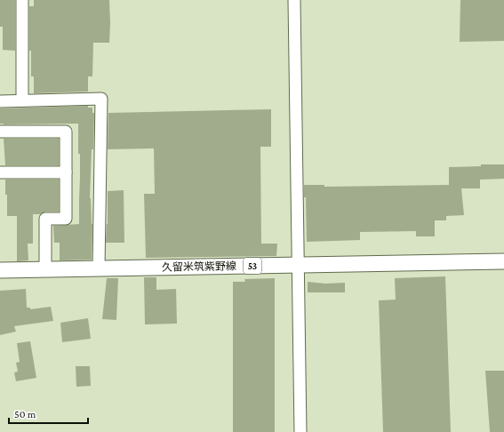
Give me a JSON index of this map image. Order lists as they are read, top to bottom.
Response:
{
  "streets": {
    "main road": ["53", "久留米筑紫野線"]
  },
  "scale_bar": "50 m"
}
